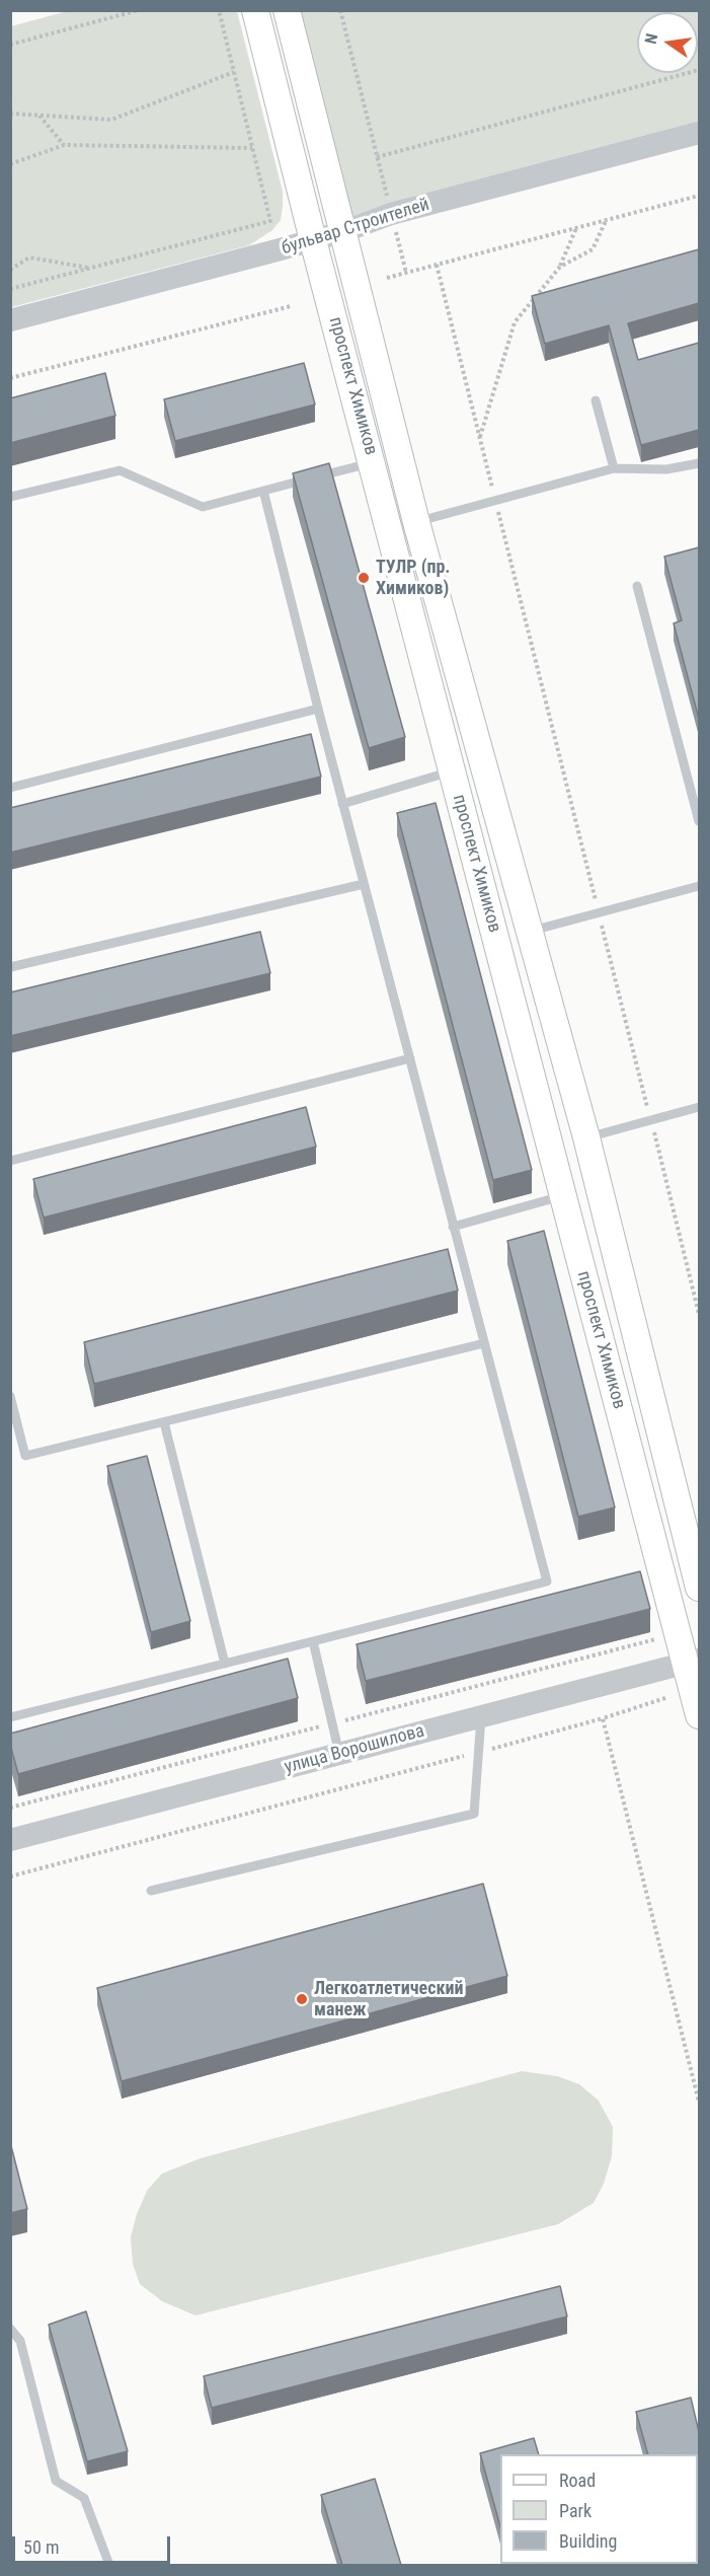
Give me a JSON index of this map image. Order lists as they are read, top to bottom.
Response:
{
  "streets": {
    "main road": ["проспект Химиков"],
    "street": ["бульвар Строителей", "улица Ворошилова"]
  },
  "crossings": [
    ["бульвар Строителей", "проспект Химиков"],
    ["проспект Химиков", "улица Ворошилова"]
  ],
  "places": ["ТУЛР (пр. Химиков)", "Легкоатлетический манеж"],
  "legend": ["Road", "Park", "Building"],
  "scale_bar": "50 m",
  "north": "left"
}
